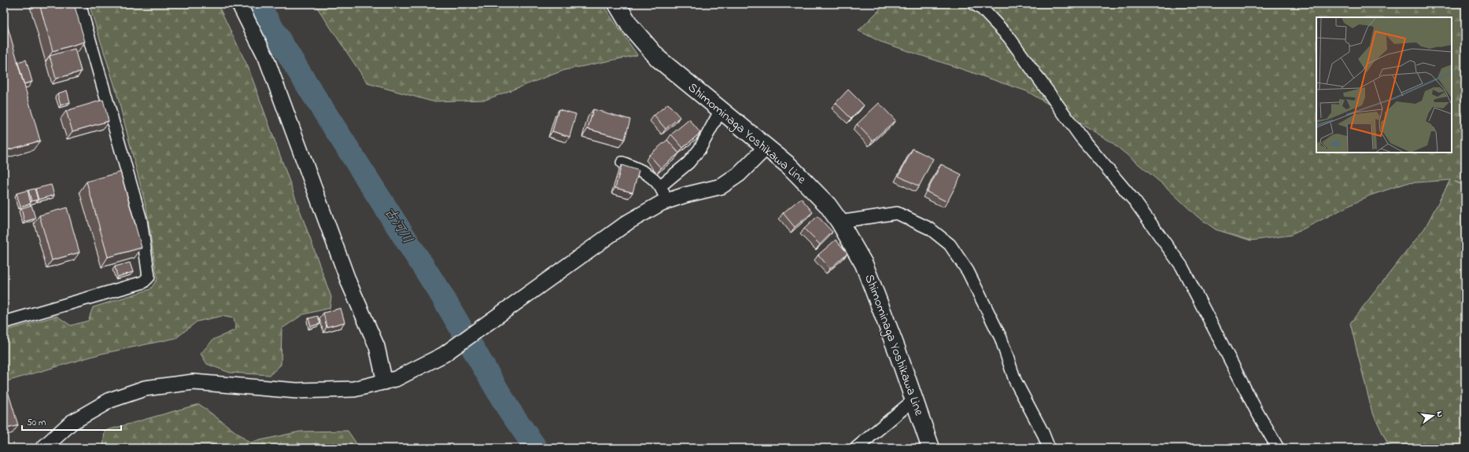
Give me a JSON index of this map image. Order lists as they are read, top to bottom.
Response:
{
  "streets": {
    "main road": ["Shimominaga Yoshikawa Line"]
  },
  "water": ["古河川"],
  "scale_bar": "50 m",
  "north": "right"
}
